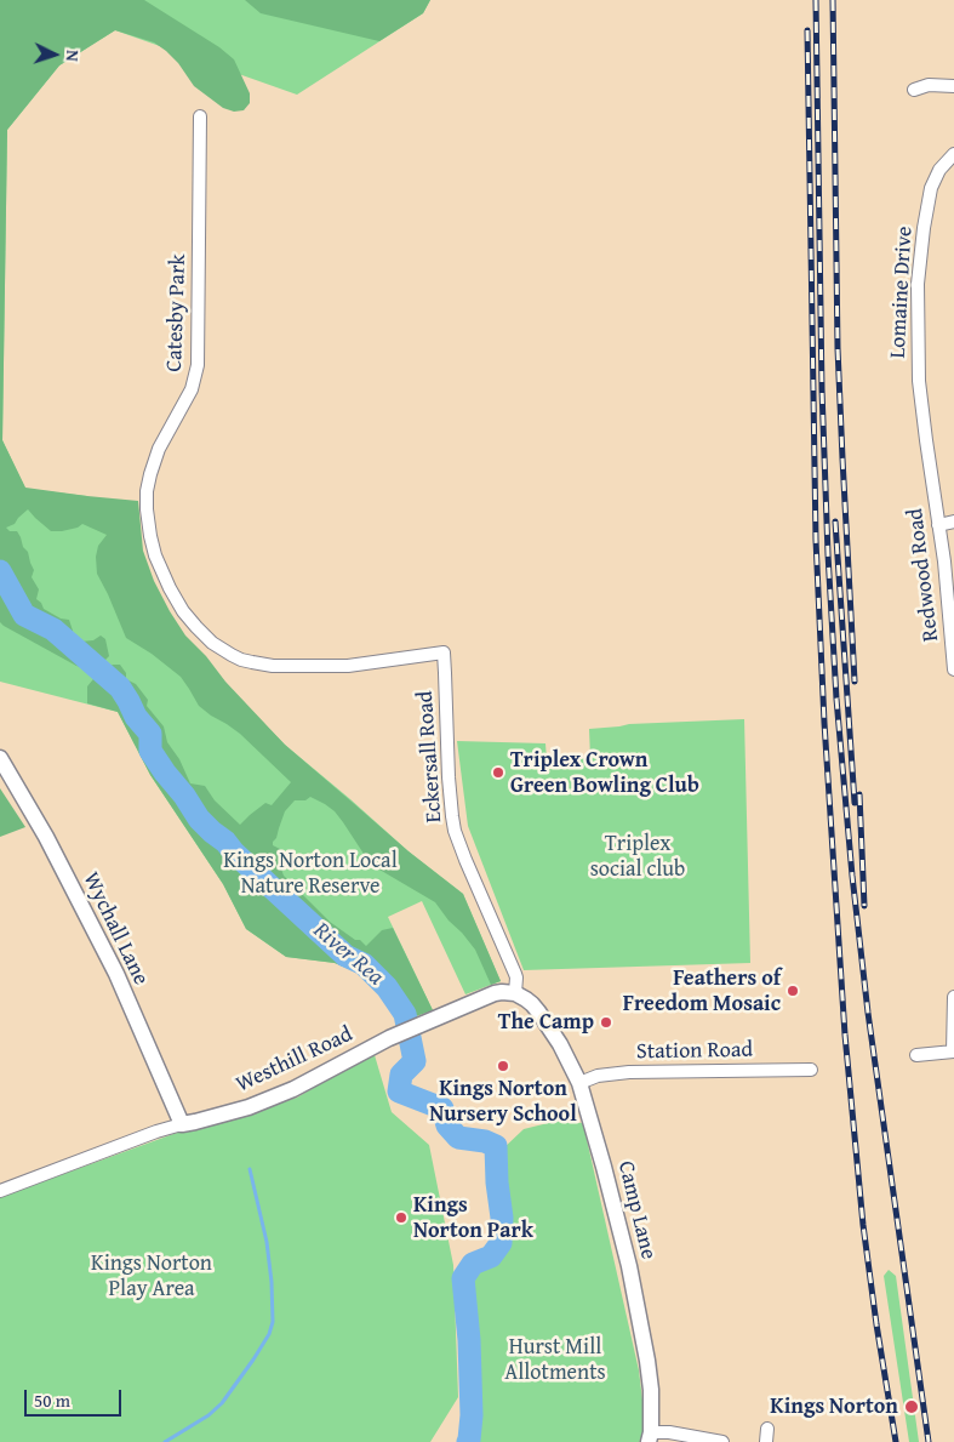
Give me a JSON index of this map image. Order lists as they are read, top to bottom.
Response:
{
  "streets": {
    "street": [
      "Lomaine Drive",
      "Catesby Park",
      "Redwood Road",
      "Eckersall Road",
      "Wychall Lane",
      "Station Road",
      "Westhill Road",
      "Camp Lane"
    ]
  },
  "crossings": [
    ["Lomaine Drive", "Redwood Road"],
    ["Catesby Park", "Eckersall Road"],
    ["Eckersall Road", "Westhill Road"],
    ["Eckersall Road", "Camp Lane"],
    ["Wychall Lane", "Westhill Road"],
    ["Station Road", "Camp Lane"],
    ["Westhill Road", "Camp Lane"]
  ],
  "water": ["River Rea"],
  "parks": [
    "Triplex social club",
    "Kings Norton Local Nature Reserve",
    "Kings Norton Play Area",
    "Hurst Mill Allotments"
  ],
  "places": [
    "Triplex Crown Green Bowling Club",
    "Feathers of Freedom Mosaic",
    "The Camp",
    "Kings Norton Nursery School",
    "Kings Norton Park",
    "Kings Norton"
  ],
  "scale_bar": "50 m",
  "north": "right"
}
